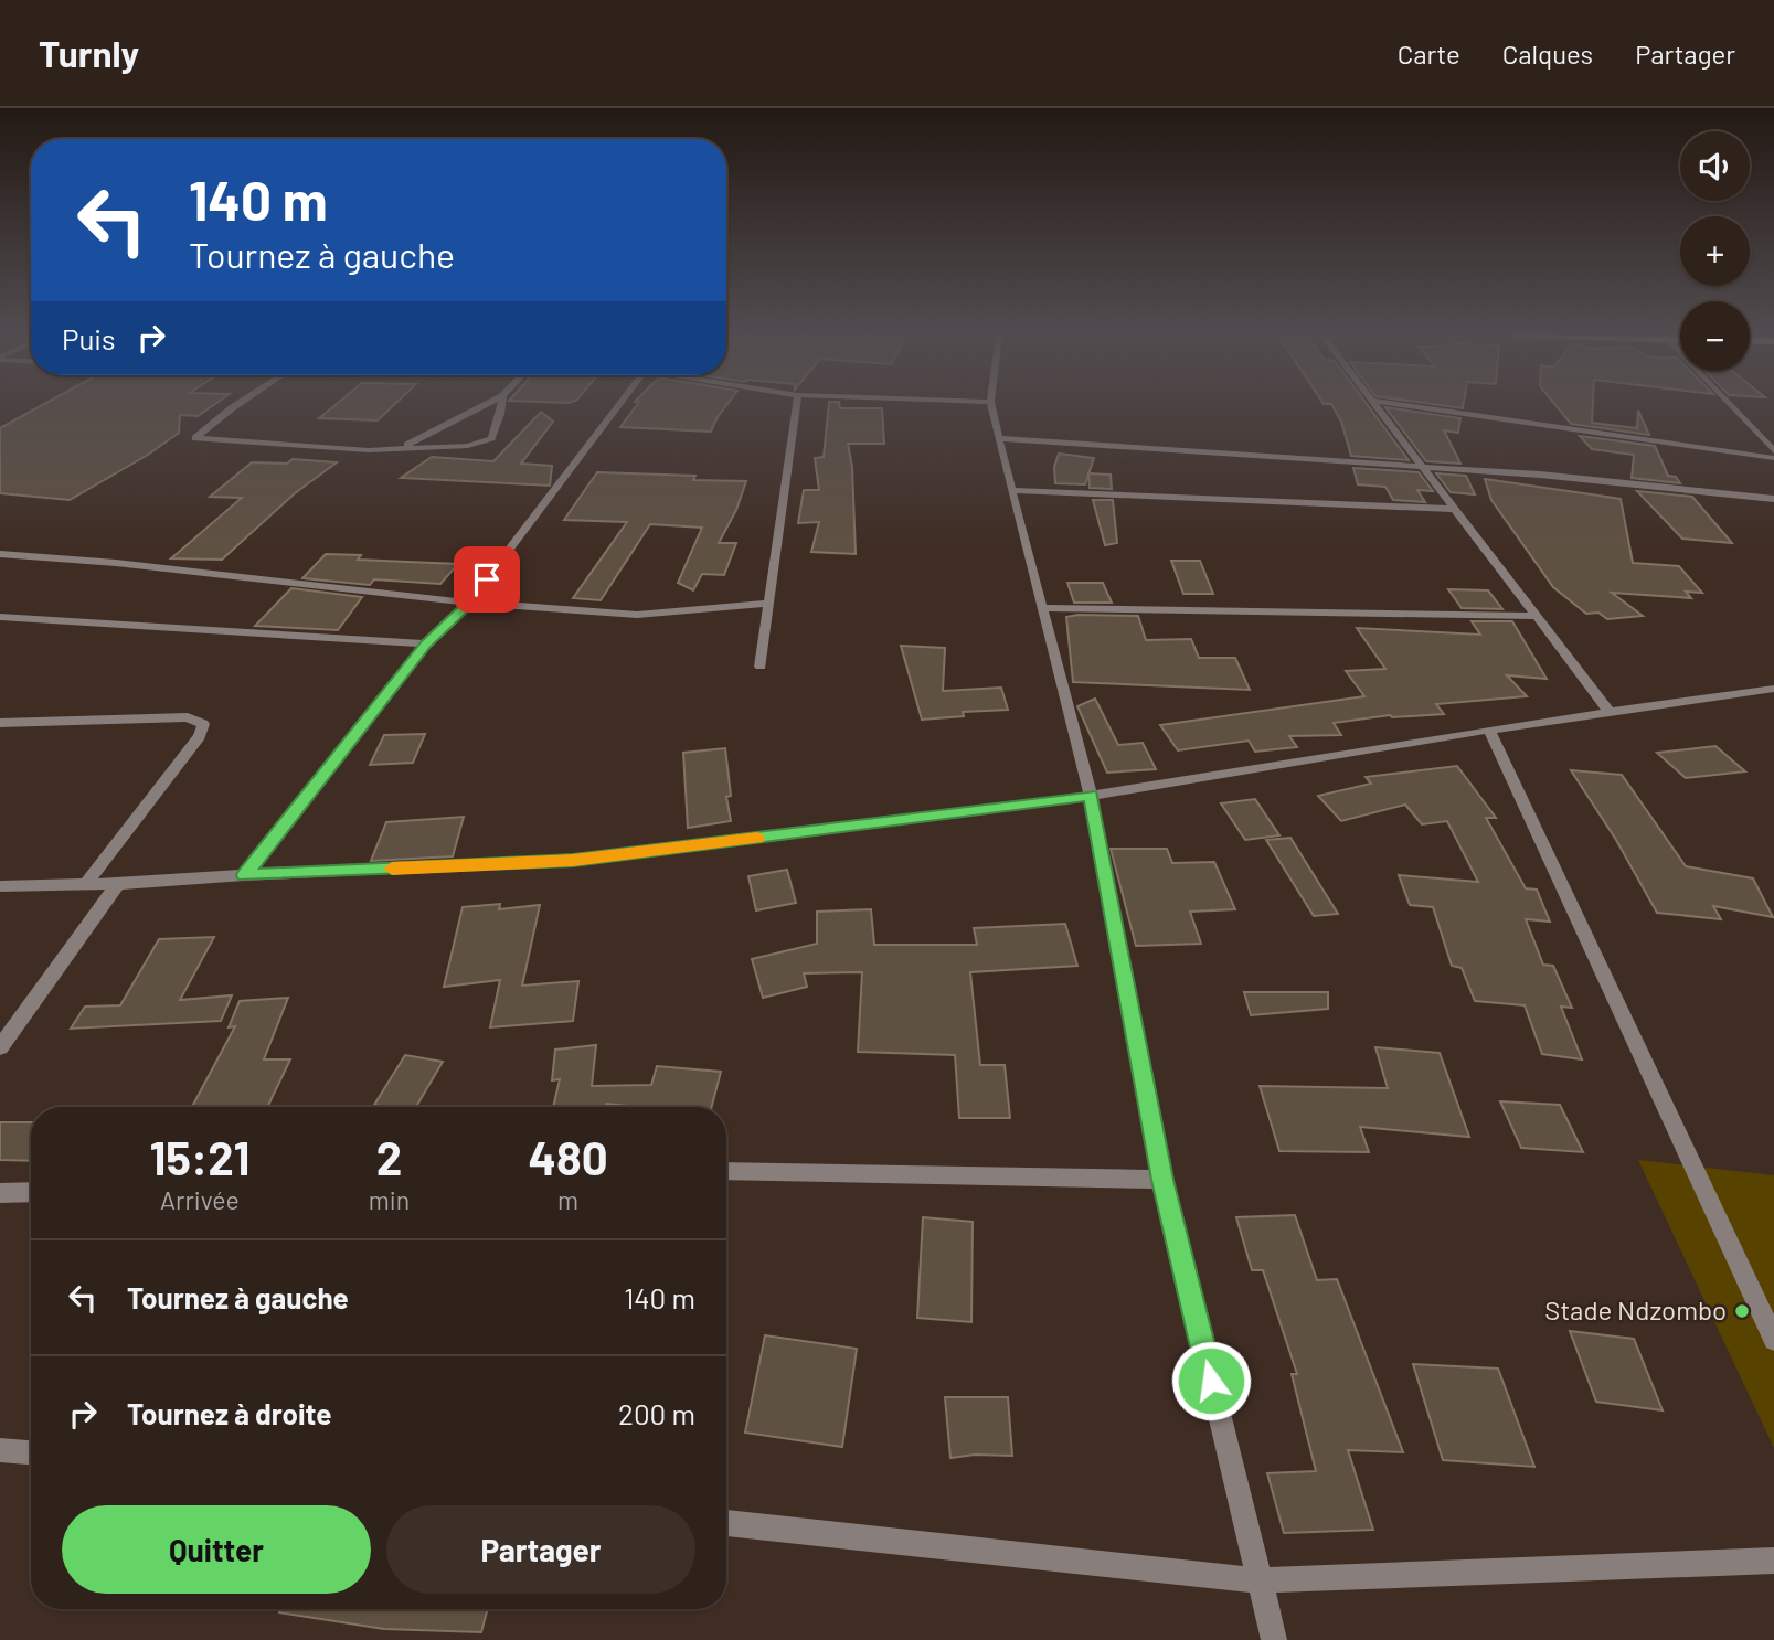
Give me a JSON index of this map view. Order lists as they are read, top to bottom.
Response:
{
  "places": ["Stade Ndzombo"],
  "page": {
    "header": "Turnly",
    "nav": ["Carte", "Calques", "Partager"],
    "map_buttons": ["+", "−"],
    "turn": ["140 m", "Tournez à gauche"],
    "then": "Puis",
    "eta": [
      "15:21",
      "Arrivée",
      "2",
      "min",
      "480",
      "m"
    ],
    "list": [
      {
        "name": "Tournez à gauche",
        "value": "140 m"
      },
      {
        "name": "Tournez à droite",
        "value": "200 m"
      }
    ],
    "buttons": ["Quitter", "Partager"]
  }
}
